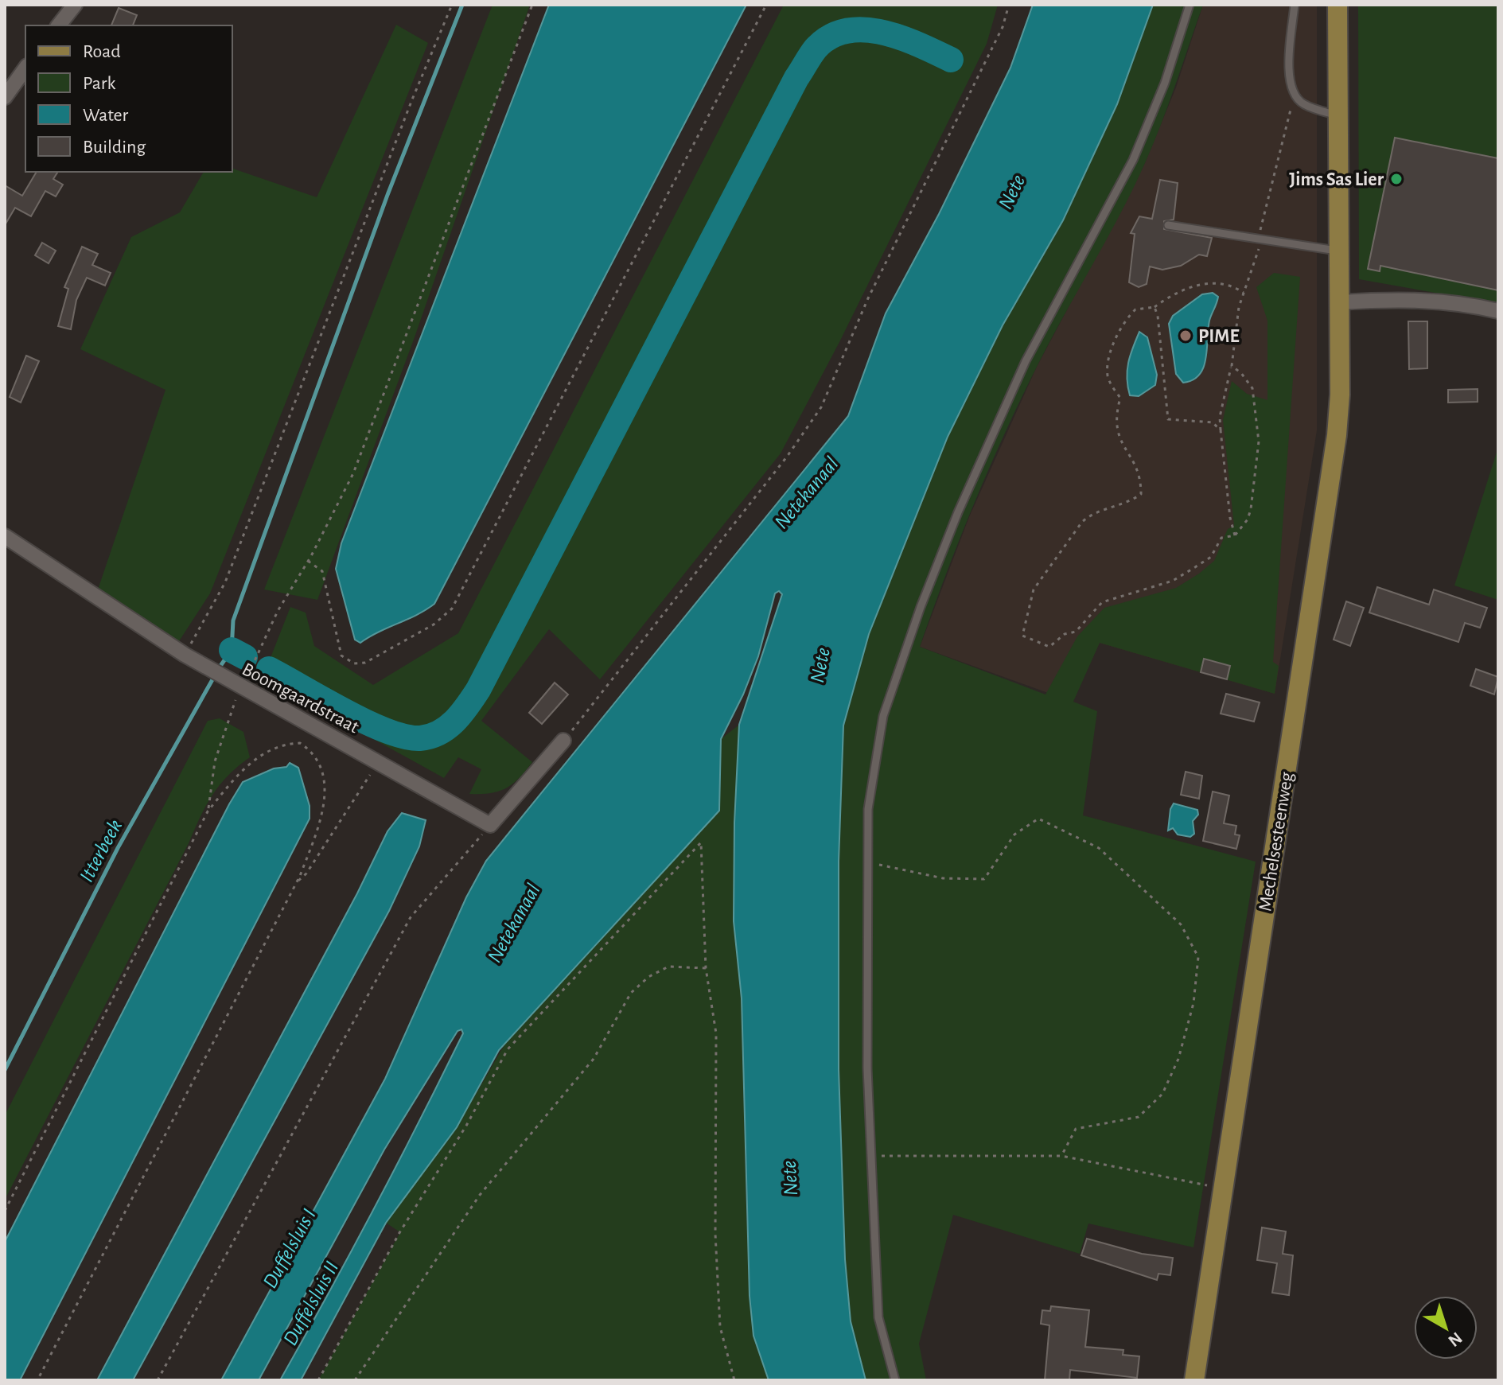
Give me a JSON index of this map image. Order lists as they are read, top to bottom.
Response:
{
  "streets": {
    "main road": ["Mechelsesteenweg"],
    "street": ["Boomgaardstraat"]
  },
  "water": [
    "Nete",
    "Netekanaal",
    "Itterbeek",
    "Duffelsluis I",
    "Duffelsluis II"
  ],
  "places": ["Jims Sas Lier", "PIME"],
  "legend": [
    "Road",
    "Park",
    "Water",
    "Building"
  ],
  "north": "bottom right"
}
